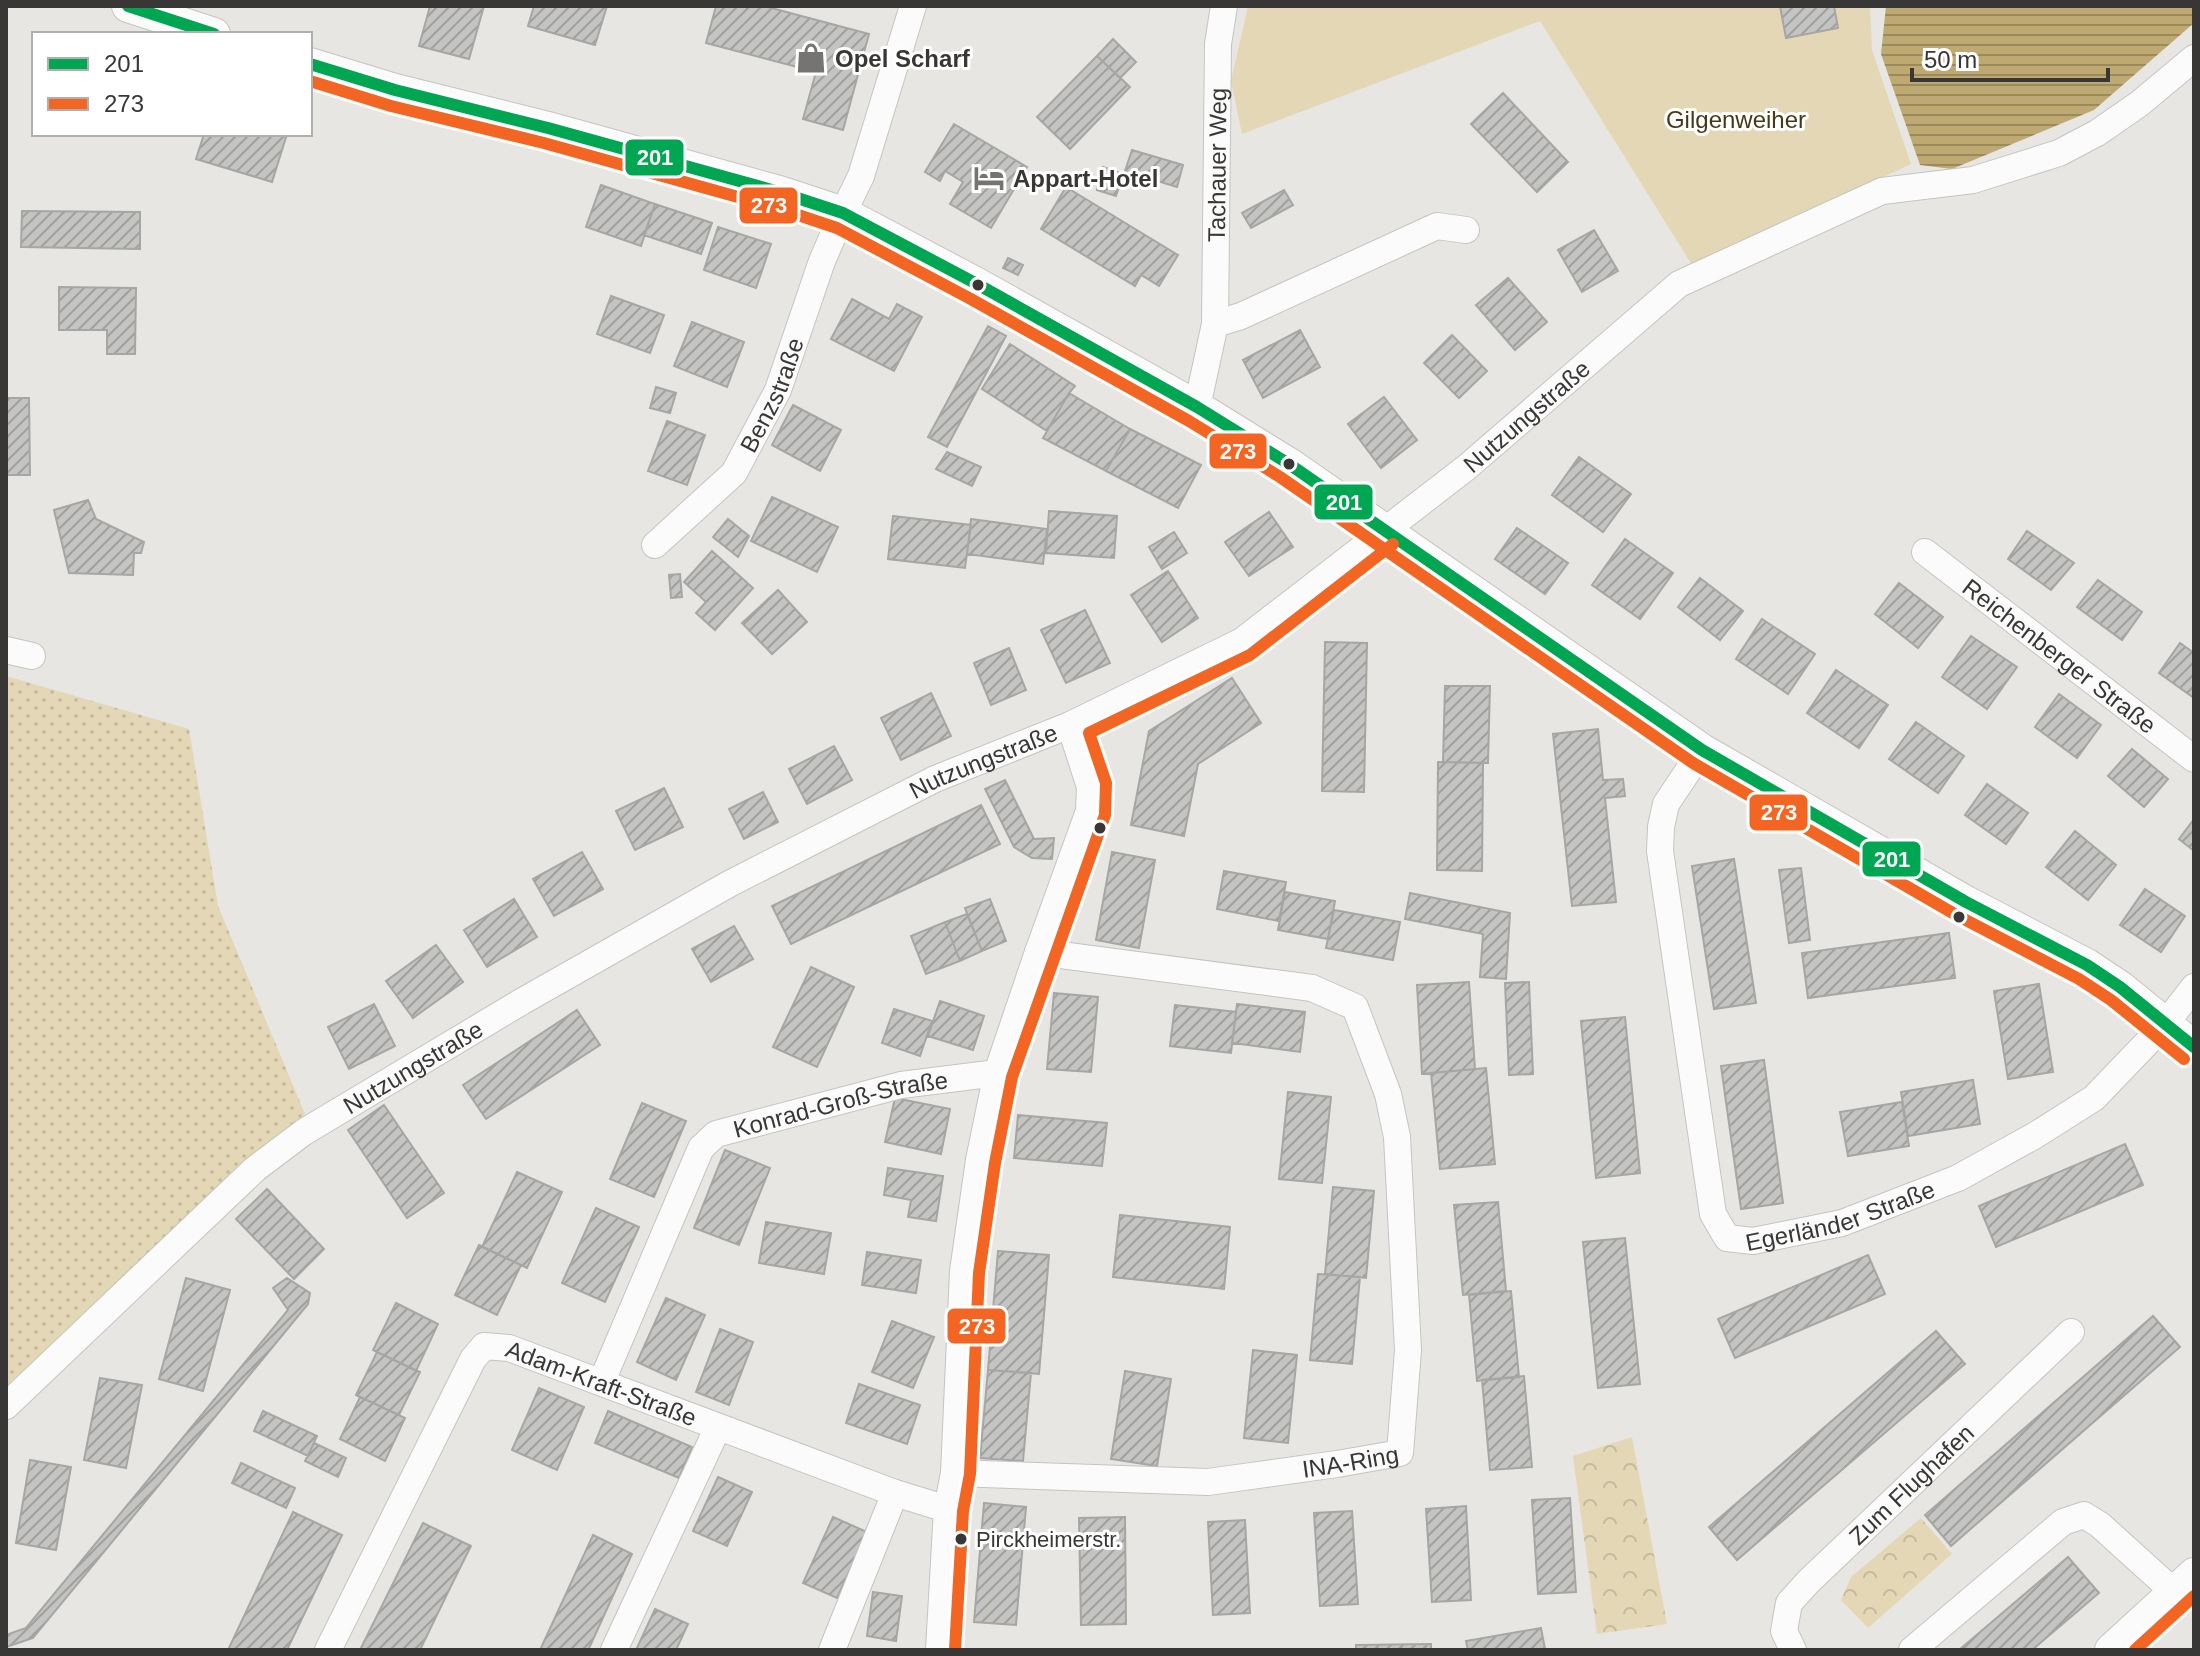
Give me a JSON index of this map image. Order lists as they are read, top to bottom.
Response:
{
  "streets": {
    "street": [
      "Tachauer Weg",
      "Benzstraße",
      "Nutzungstraße",
      "Reichenberger Straße",
      "Konrad-Groß-Straße",
      "Egerländer Straße",
      "Adam-Kraft-Straße",
      "INA-Ring",
      "Zum Flughafen"
    ]
  },
  "crossings": [
    ["Konrad-Groß-Straße", "Adam-Kraft-Straße"]
  ],
  "parks": ["Gilgenweiher"],
  "places": {
    "shop": ["Opel Scharf"],
    "hotel": ["Appart-Hotel"],
    "other": ["Pirckheimerstr."]
  },
  "lines": ["transit line 201", "transit line 273"],
  "legend": ["201", "273"],
  "scale_bar": "50 m"
}
